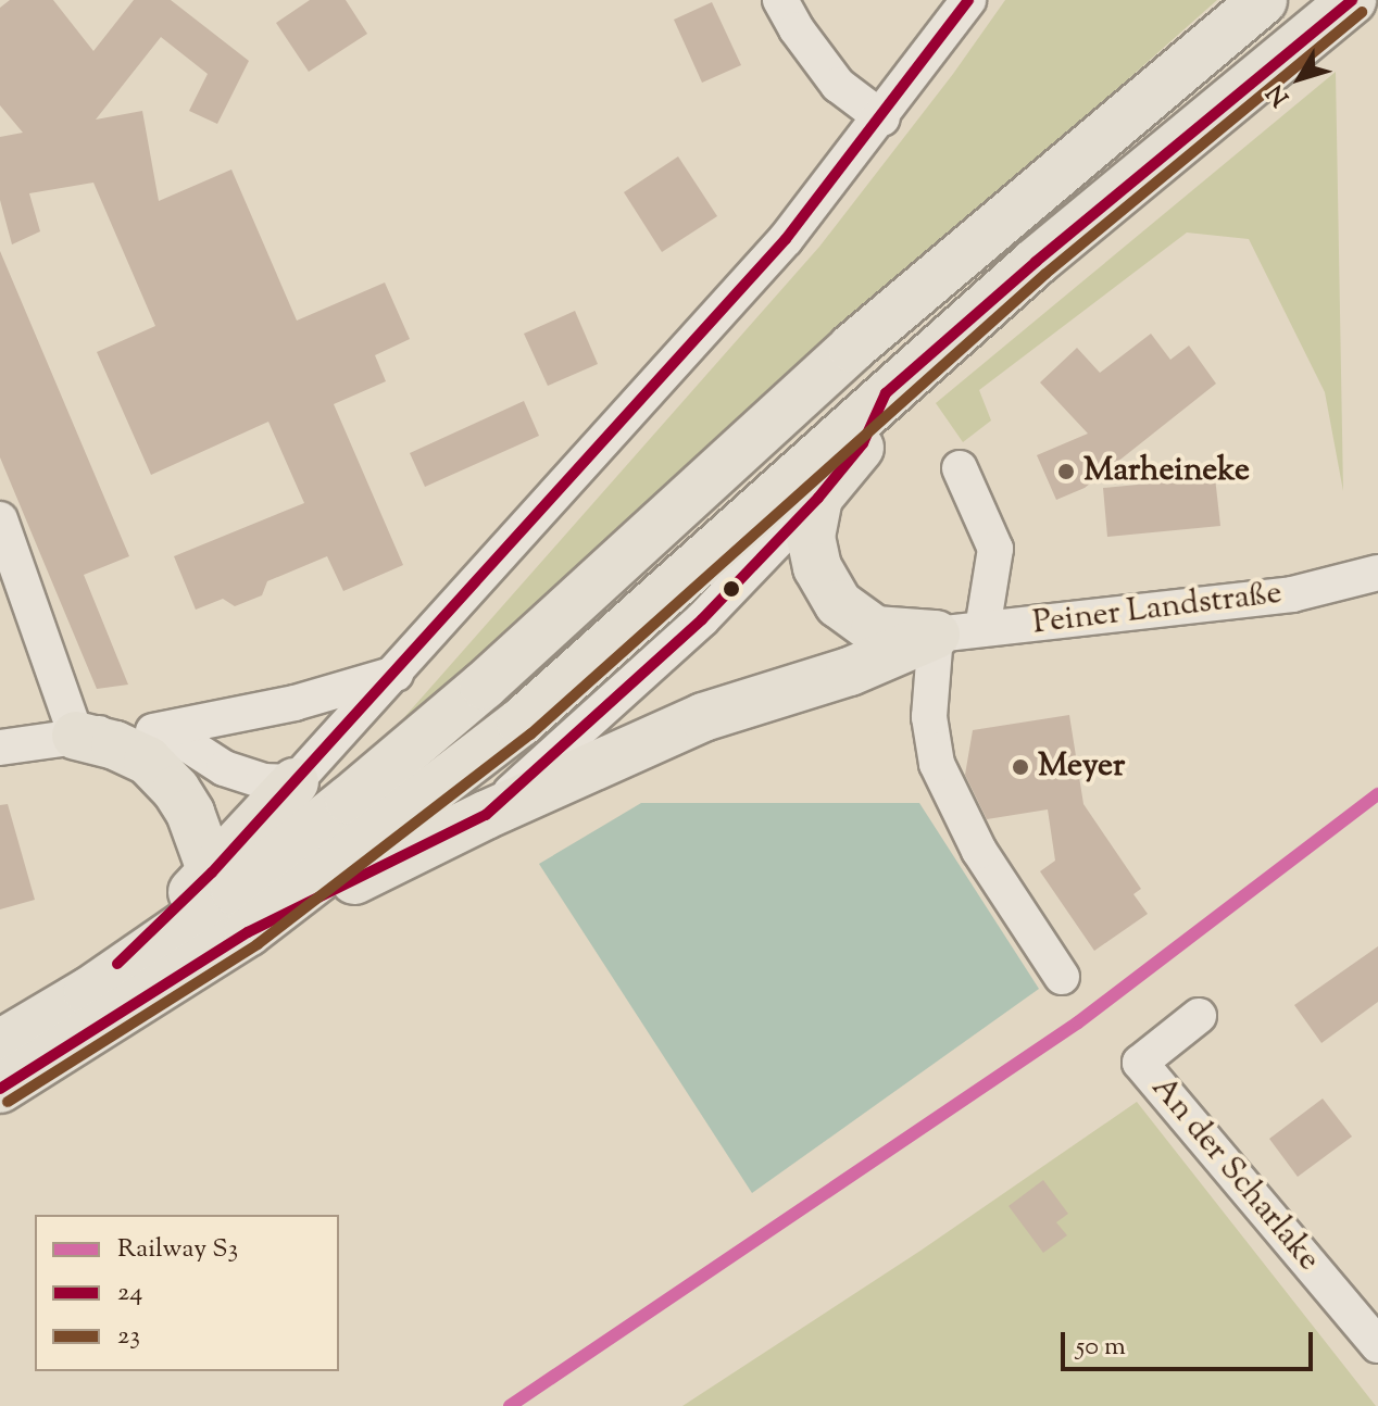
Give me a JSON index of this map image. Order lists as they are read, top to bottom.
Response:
{
  "streets": {
    "street": ["Peiner Landstraße", "An der Scharlake"]
  },
  "places": ["Marheineke", "Meyer"],
  "lines": ["transit line 24", "transit line 23", "rail line S3"],
  "legend": ["Railway S3", "24", "23"],
  "scale_bar": "50 m",
  "north": "bottom left"
}
